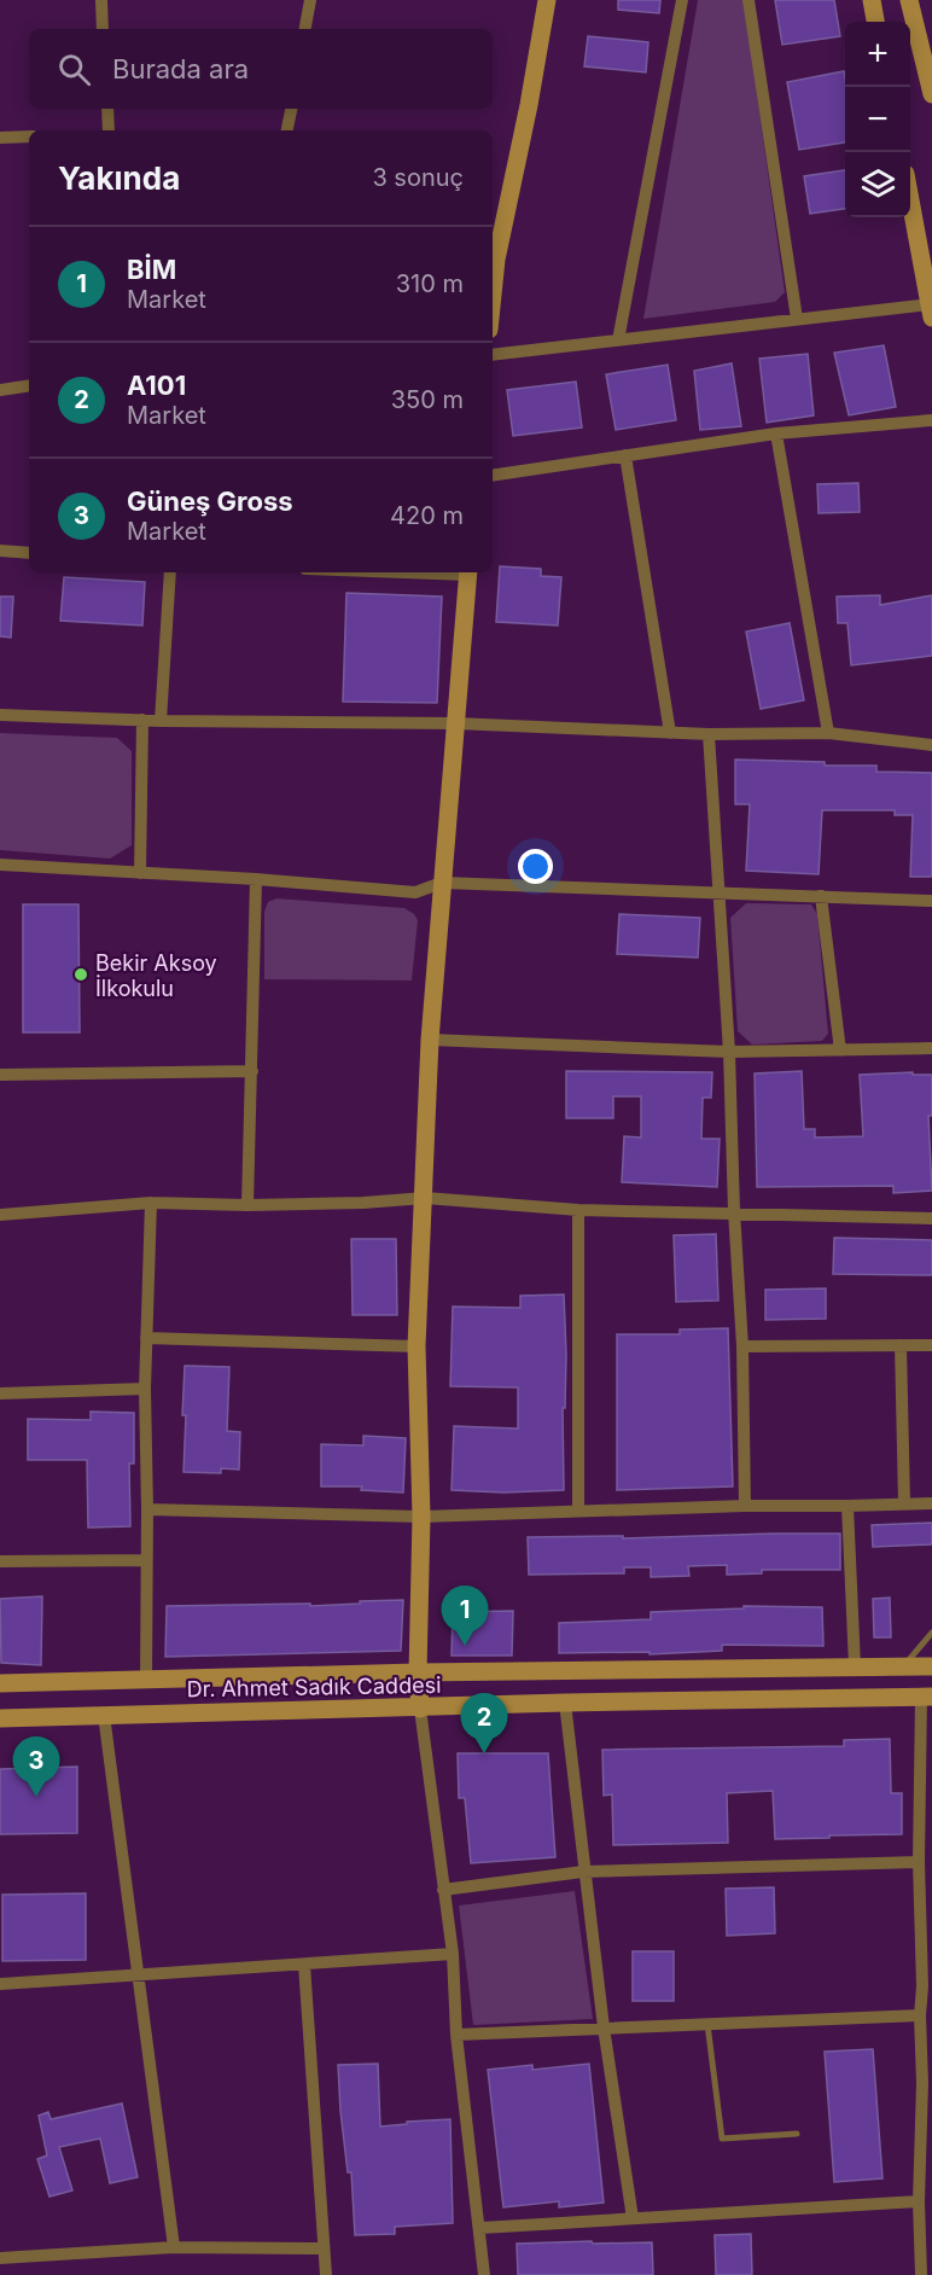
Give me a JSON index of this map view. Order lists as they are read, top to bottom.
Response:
{
  "streets": {
    "street": ["Dr. Ahmet Sadık Caddesi"]
  },
  "places": ["Bekir Aksoy İlkokulu"],
  "page": {
    "map_buttons": ["+", "−"],
    "search": "Burada ara",
    "heading": ["Yakında", "3 sonuç"],
    "list": [
      {
        "mark": "1",
        "name": "BİM",
        "note": "Market",
        "value": "310 m"
      },
      {
        "mark": "2",
        "name": "A101",
        "note": "Market",
        "value": "350 m"
      },
      {
        "mark": "3",
        "name": "Güneş Gross",
        "note": "Market",
        "value": "420 m"
      }
    ],
    "pins": ["1", "2", "3"]
  }
}
